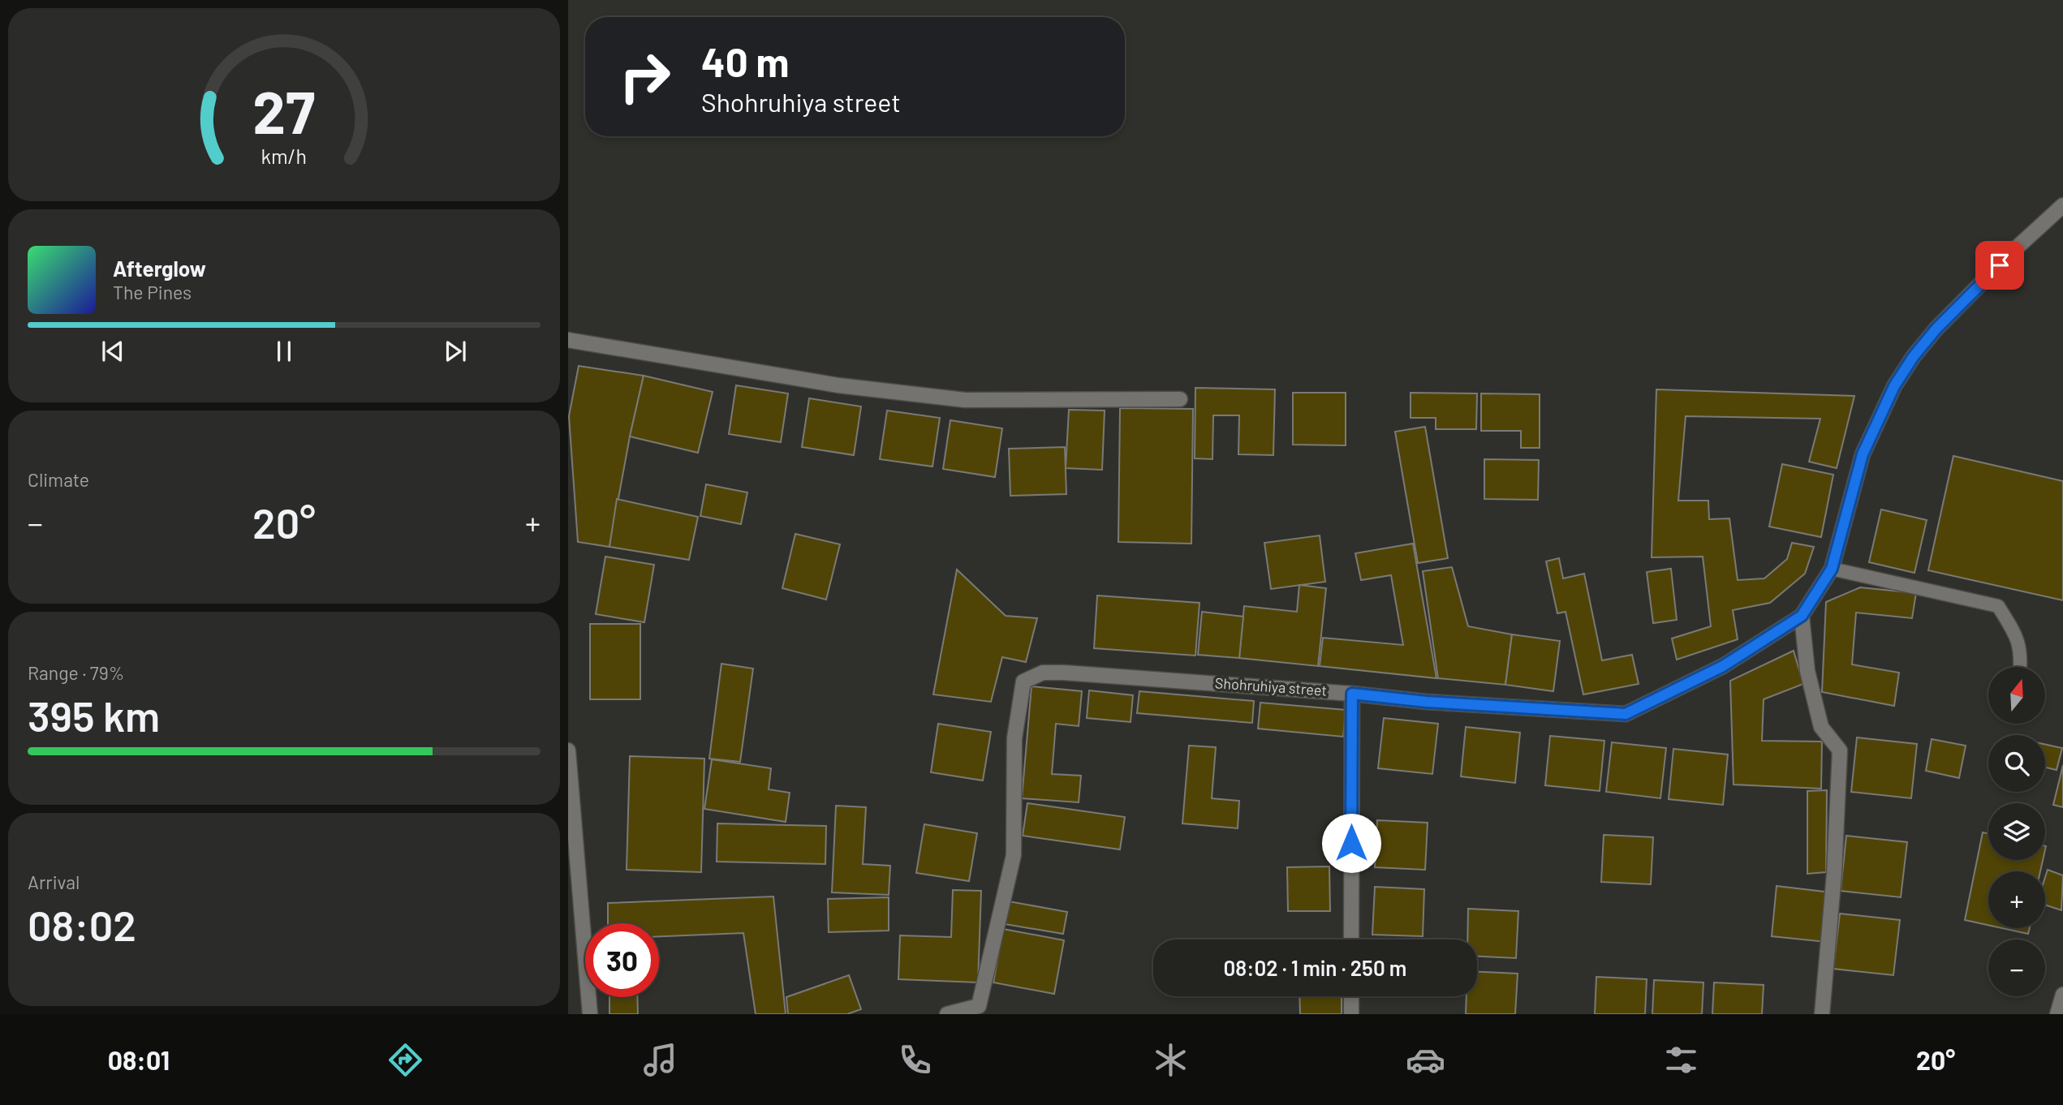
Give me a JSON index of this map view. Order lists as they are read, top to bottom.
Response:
{
  "streets": {
    "street": ["Shohruhiya street"]
  },
  "north": "top",
  "page": {
    "turn": ["40 m", "Shohruhiya street"],
    "song": ["Afterglow", "The Pines"],
    "tile": [
      "Climate",
      ["Range · 79%", "395 km"],
      ["Arrival", "08:02"]
    ],
    "heat": ["−", "20°", "+"],
    "map_buttons": ["+", "−"],
    "limit": "30",
    "trip": "08:02 · 1 min · 250 m",
    "tabs": ["08:01", "20°"],
    "gauge": ["27", "km/h"]
  }
}
